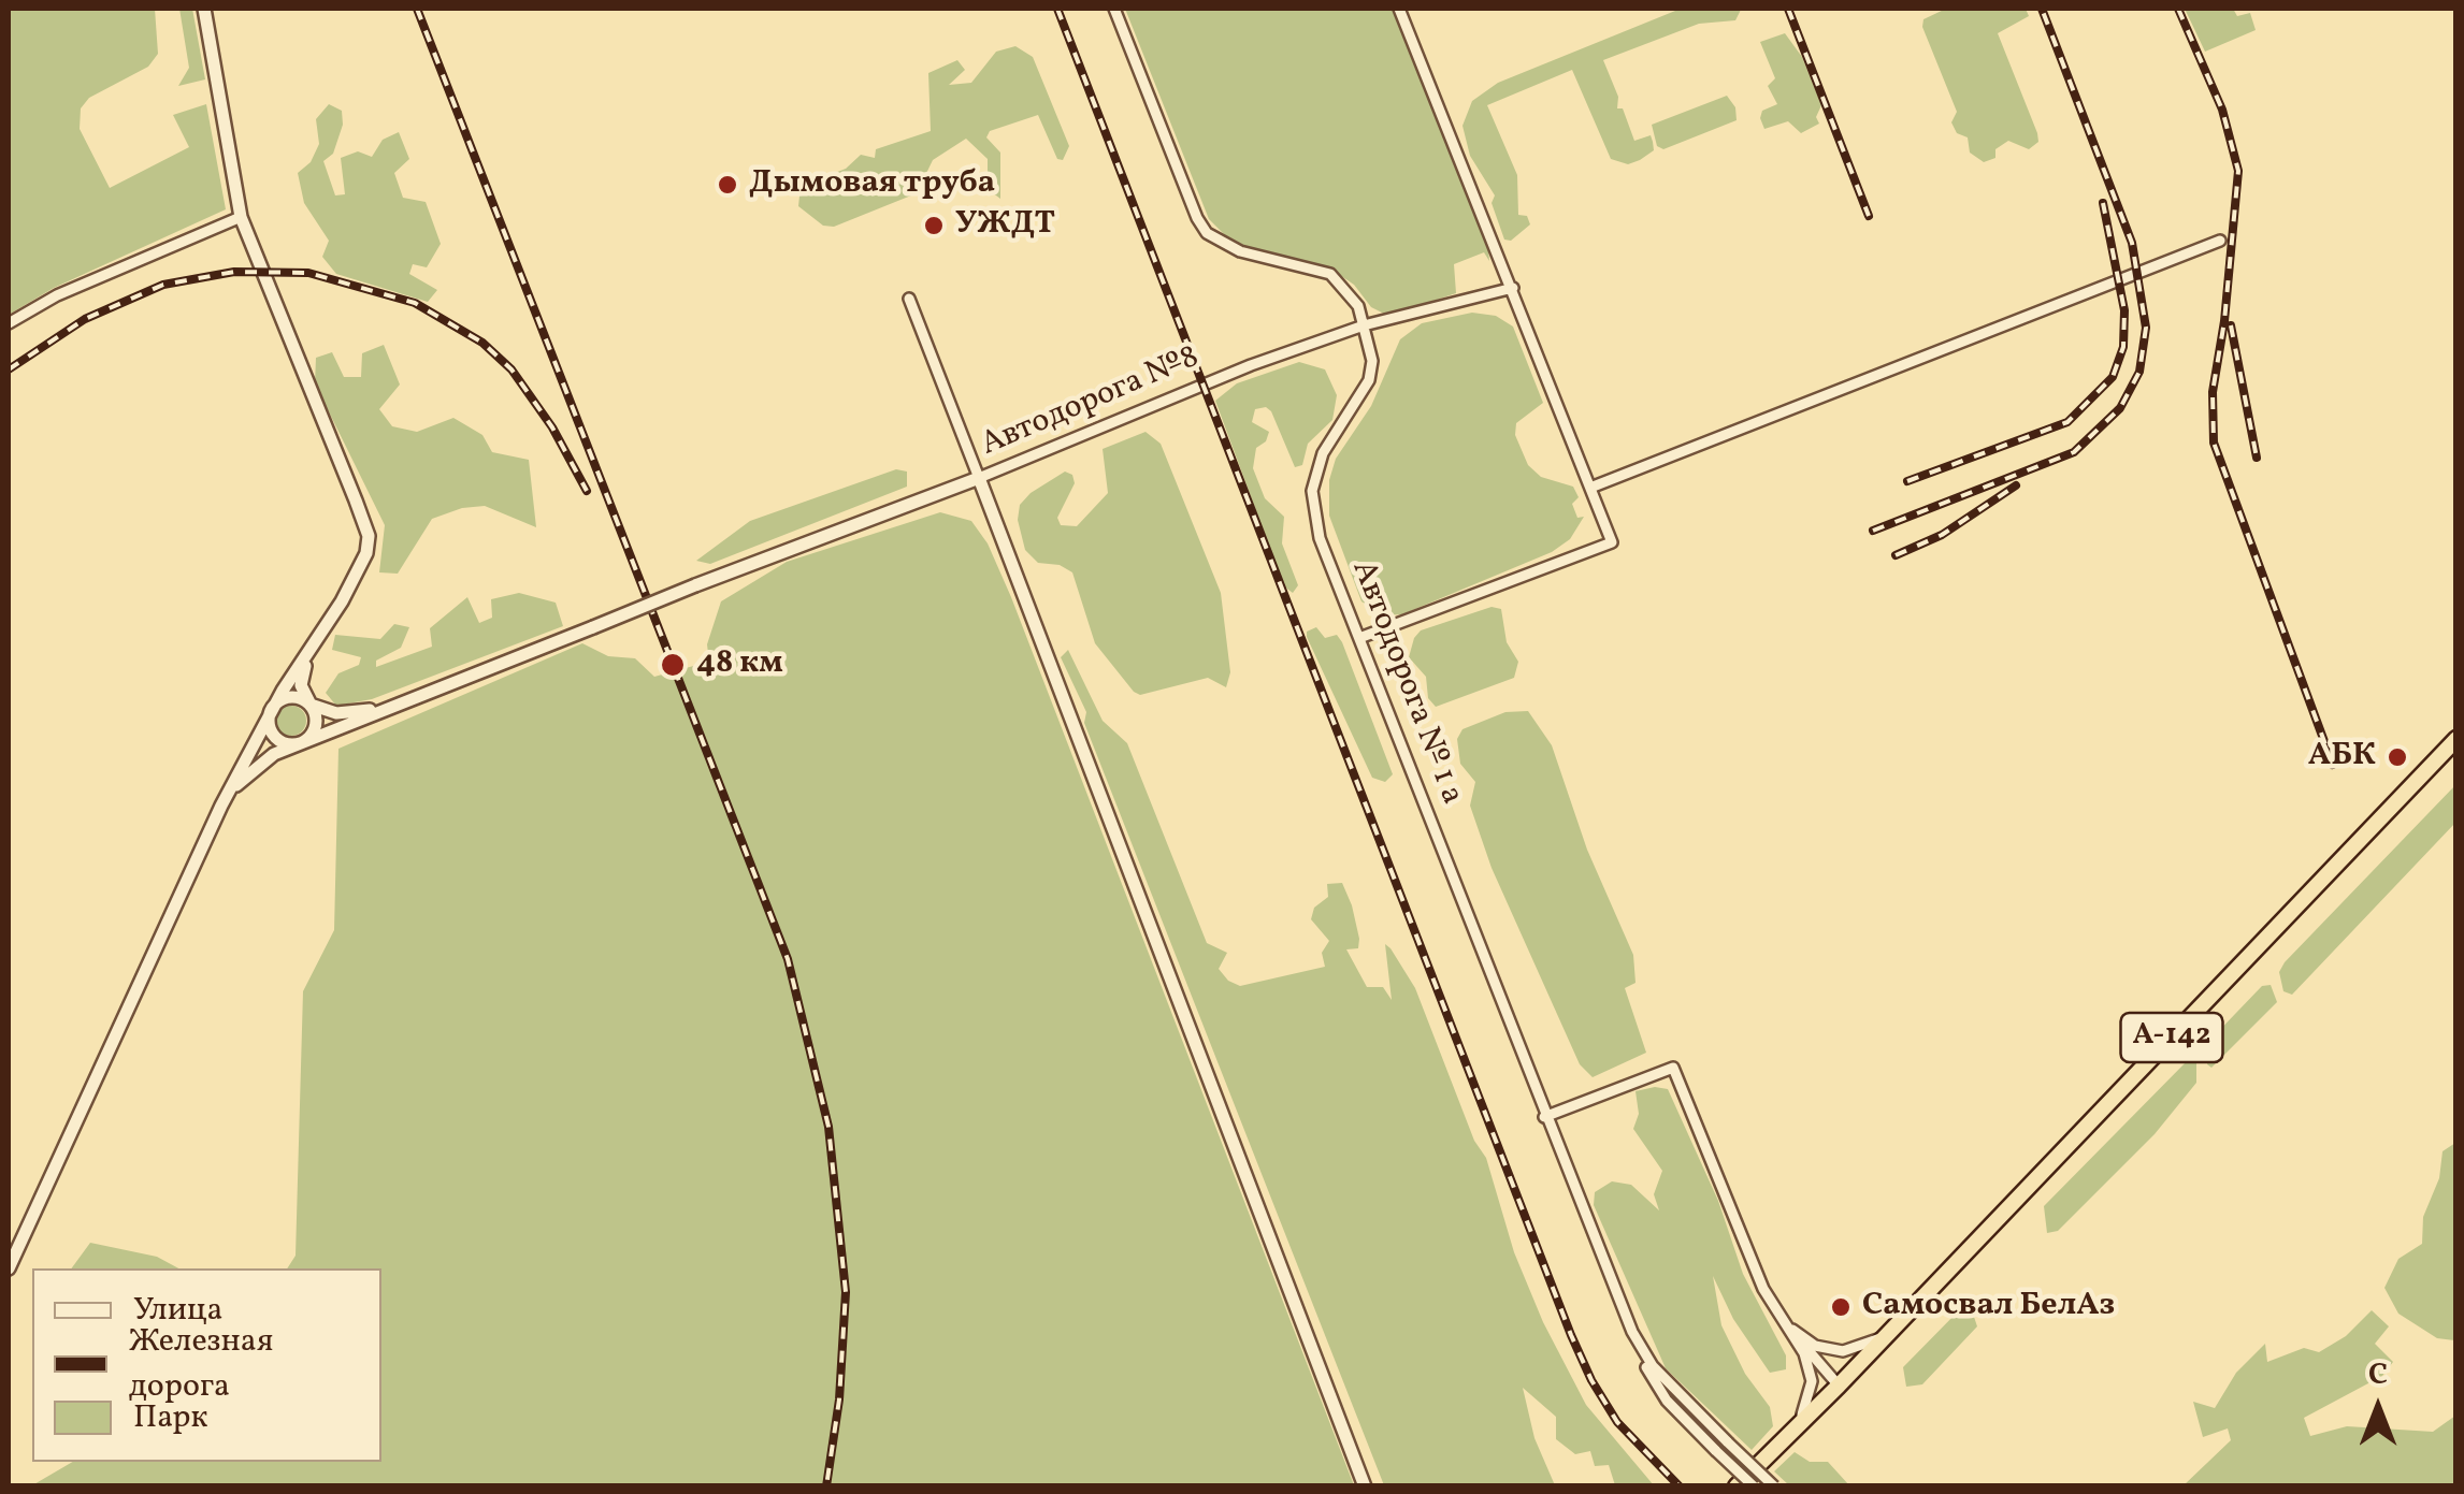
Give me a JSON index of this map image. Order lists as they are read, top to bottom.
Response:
{
  "streets": {
    "highway": ["А-142"],
    "street": ["Автодорога №8", "Автодорога № 1 а"]
  },
  "crossings": [
    ["Автодорога №8", "Автодорога № 1 а"]
  ],
  "places": [
    "Дымовая труба",
    "УЖДТ",
    "48 км",
    "АБК",
    "Самосвал БелАз"
  ],
  "legend": ["Улица", "Железная дорога", "Парк"],
  "north": "top"
}
